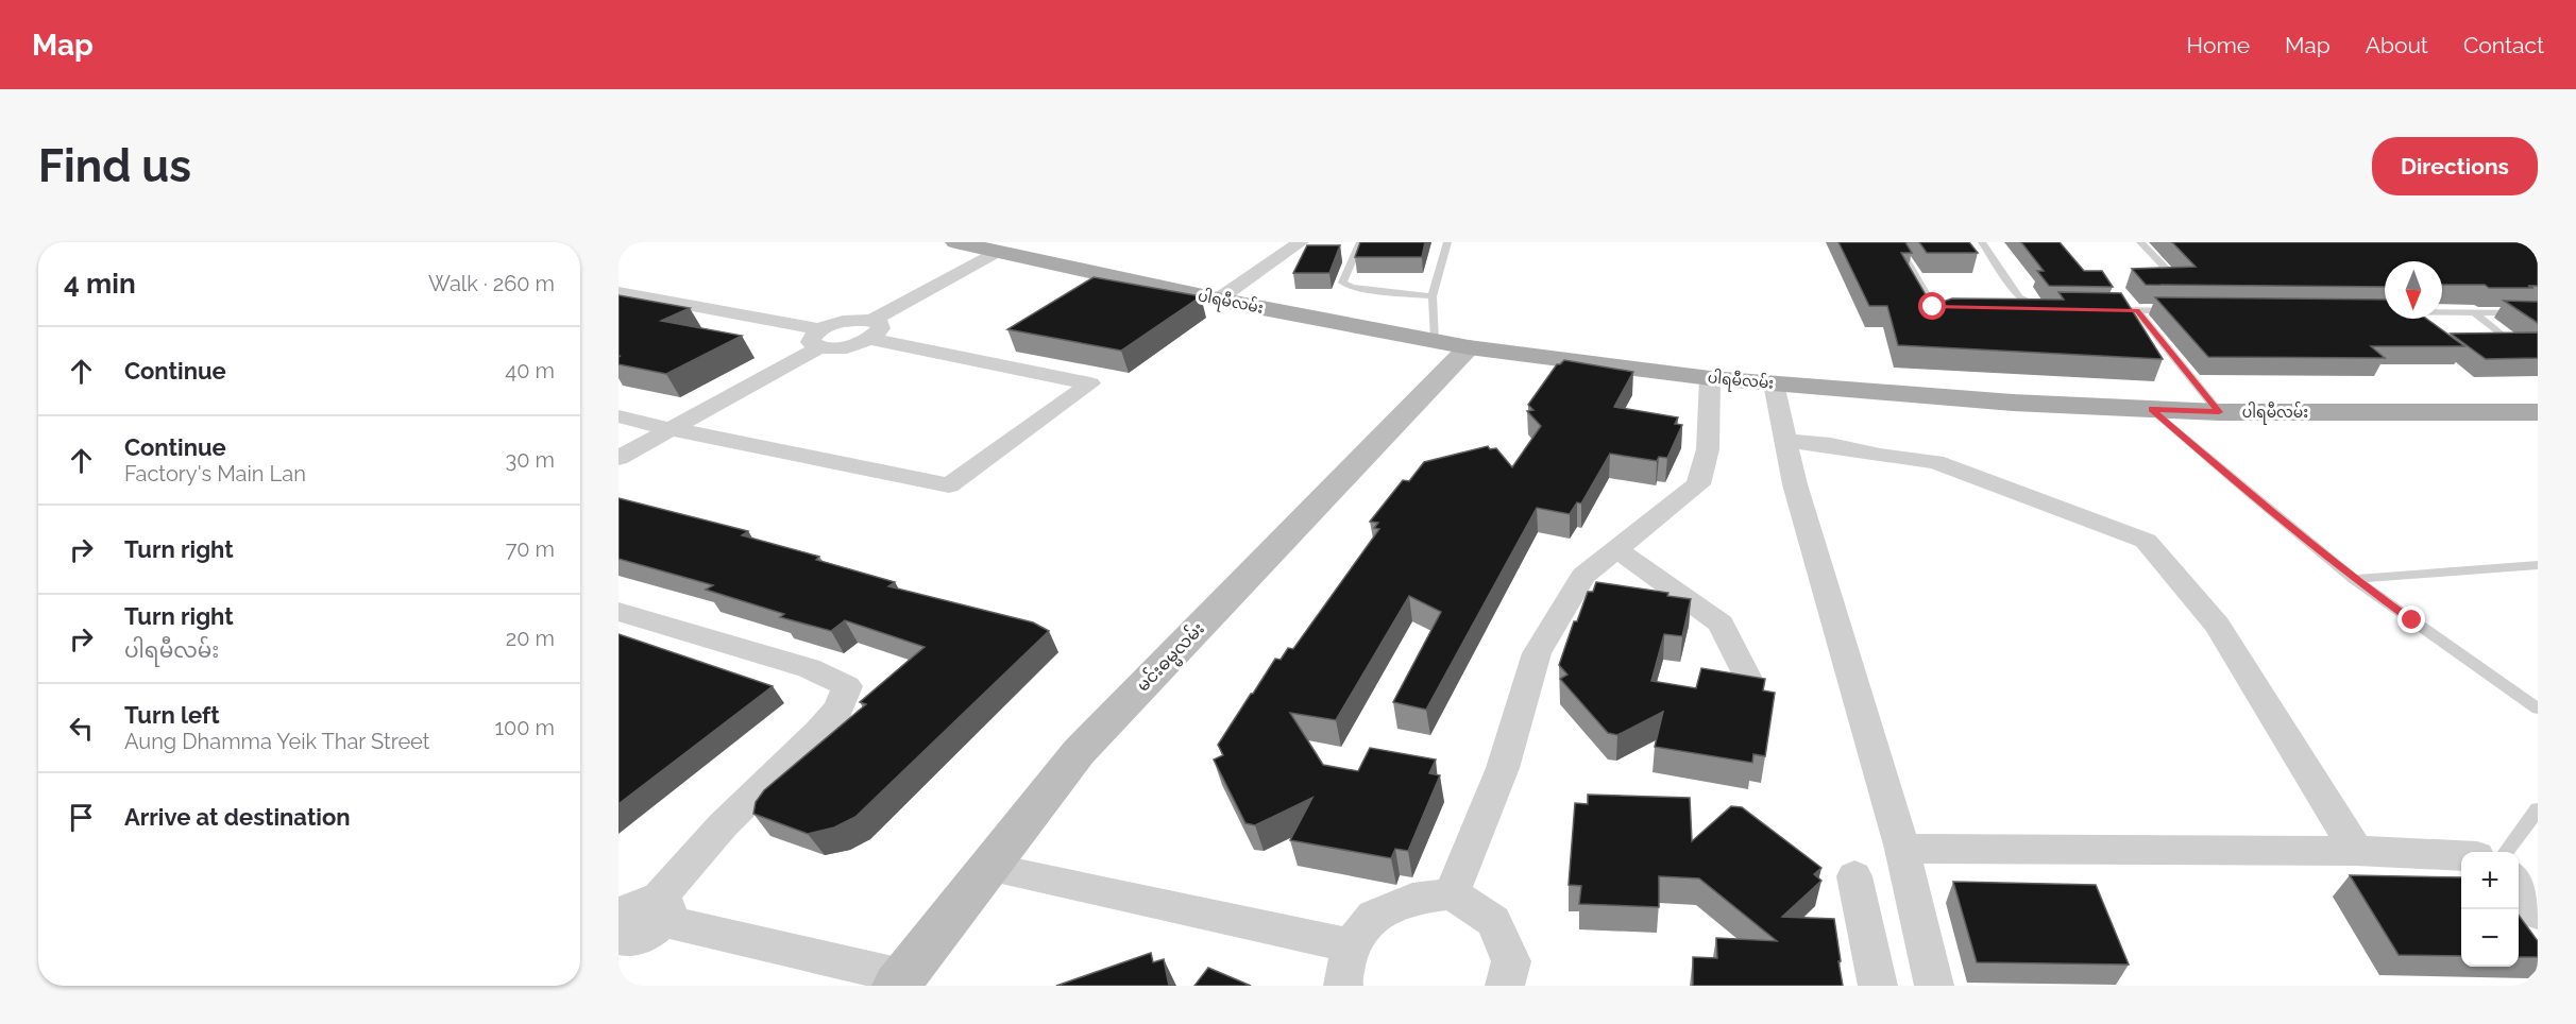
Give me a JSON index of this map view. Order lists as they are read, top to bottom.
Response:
{
  "streets": {
    "main road": ["ပါရမီလမ်း", "မင်းဓမ္မလမ်း"]
  },
  "crossings": [
    ["ပါရမီလမ်း", "မင်းဓမ္မလမ်း"]
  ],
  "north": "bottom",
  "page": {
    "header": "Map",
    "nav": [
      "Home",
      "Map",
      "About",
      "Contact"
    ],
    "buttons": "Directions",
    "title": "Find us",
    "heading": ["4 min", "Walk · 260 m"],
    "list": [
      ["Continue", "40 m"],
      ["Continue", "Factory's Main Lan", "30 m"],
      ["Turn right", "70 m"],
      ["Turn right", "ပါရမီလမ်း", "20 m"],
      ["Turn left", "Aung Dhamma Yeik Thar Street", "100 m"],
      "Arrive at destination"
    ],
    "map_buttons": ["+", "−"]
  }
}
